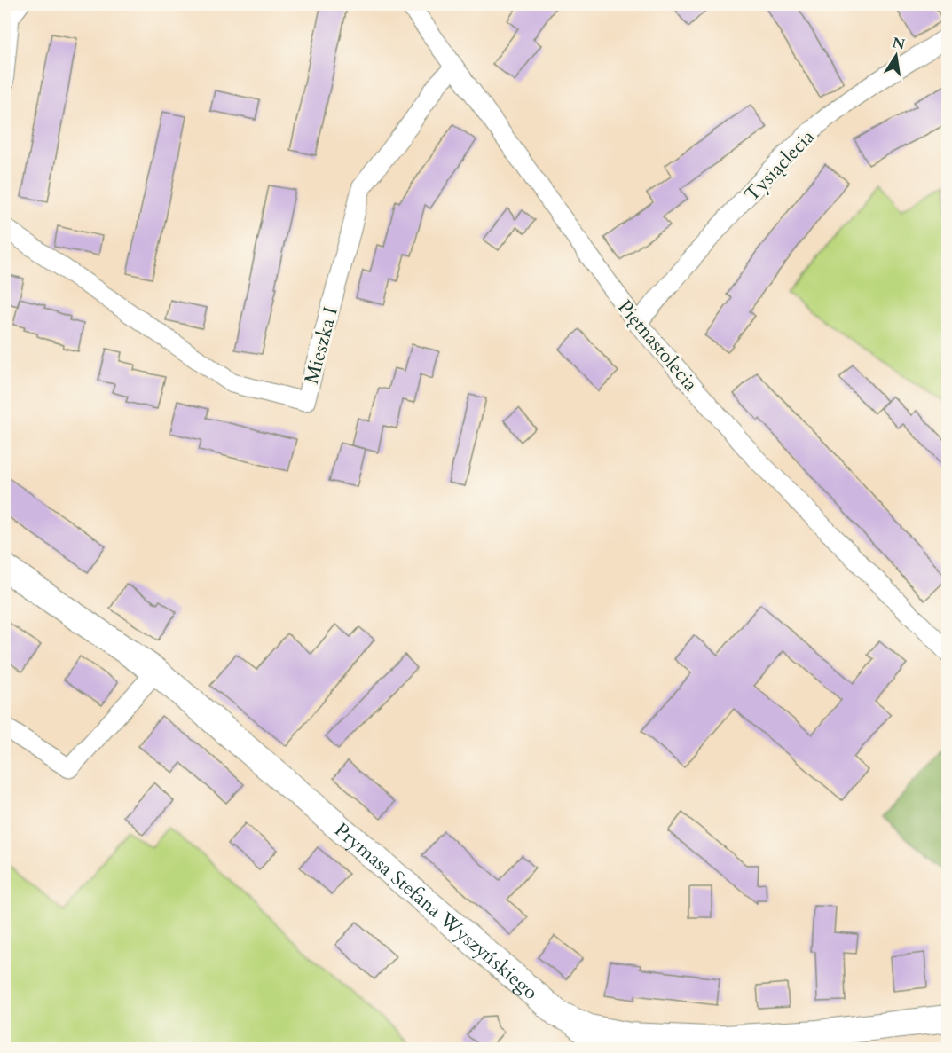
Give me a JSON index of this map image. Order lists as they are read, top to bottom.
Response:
{
  "streets": {
    "street": [
      "Tysiąclecia",
      "Mieszka I",
      "Piętnastolecia",
      "Prymasa Stefana Wyszyńskiego"
    ]
  },
  "crossings": [
    ["Tysiąclecia", "Piętnastolecia"],
    ["Mieszka I", "Piętnastolecia"]
  ],
  "north": "top"
}
